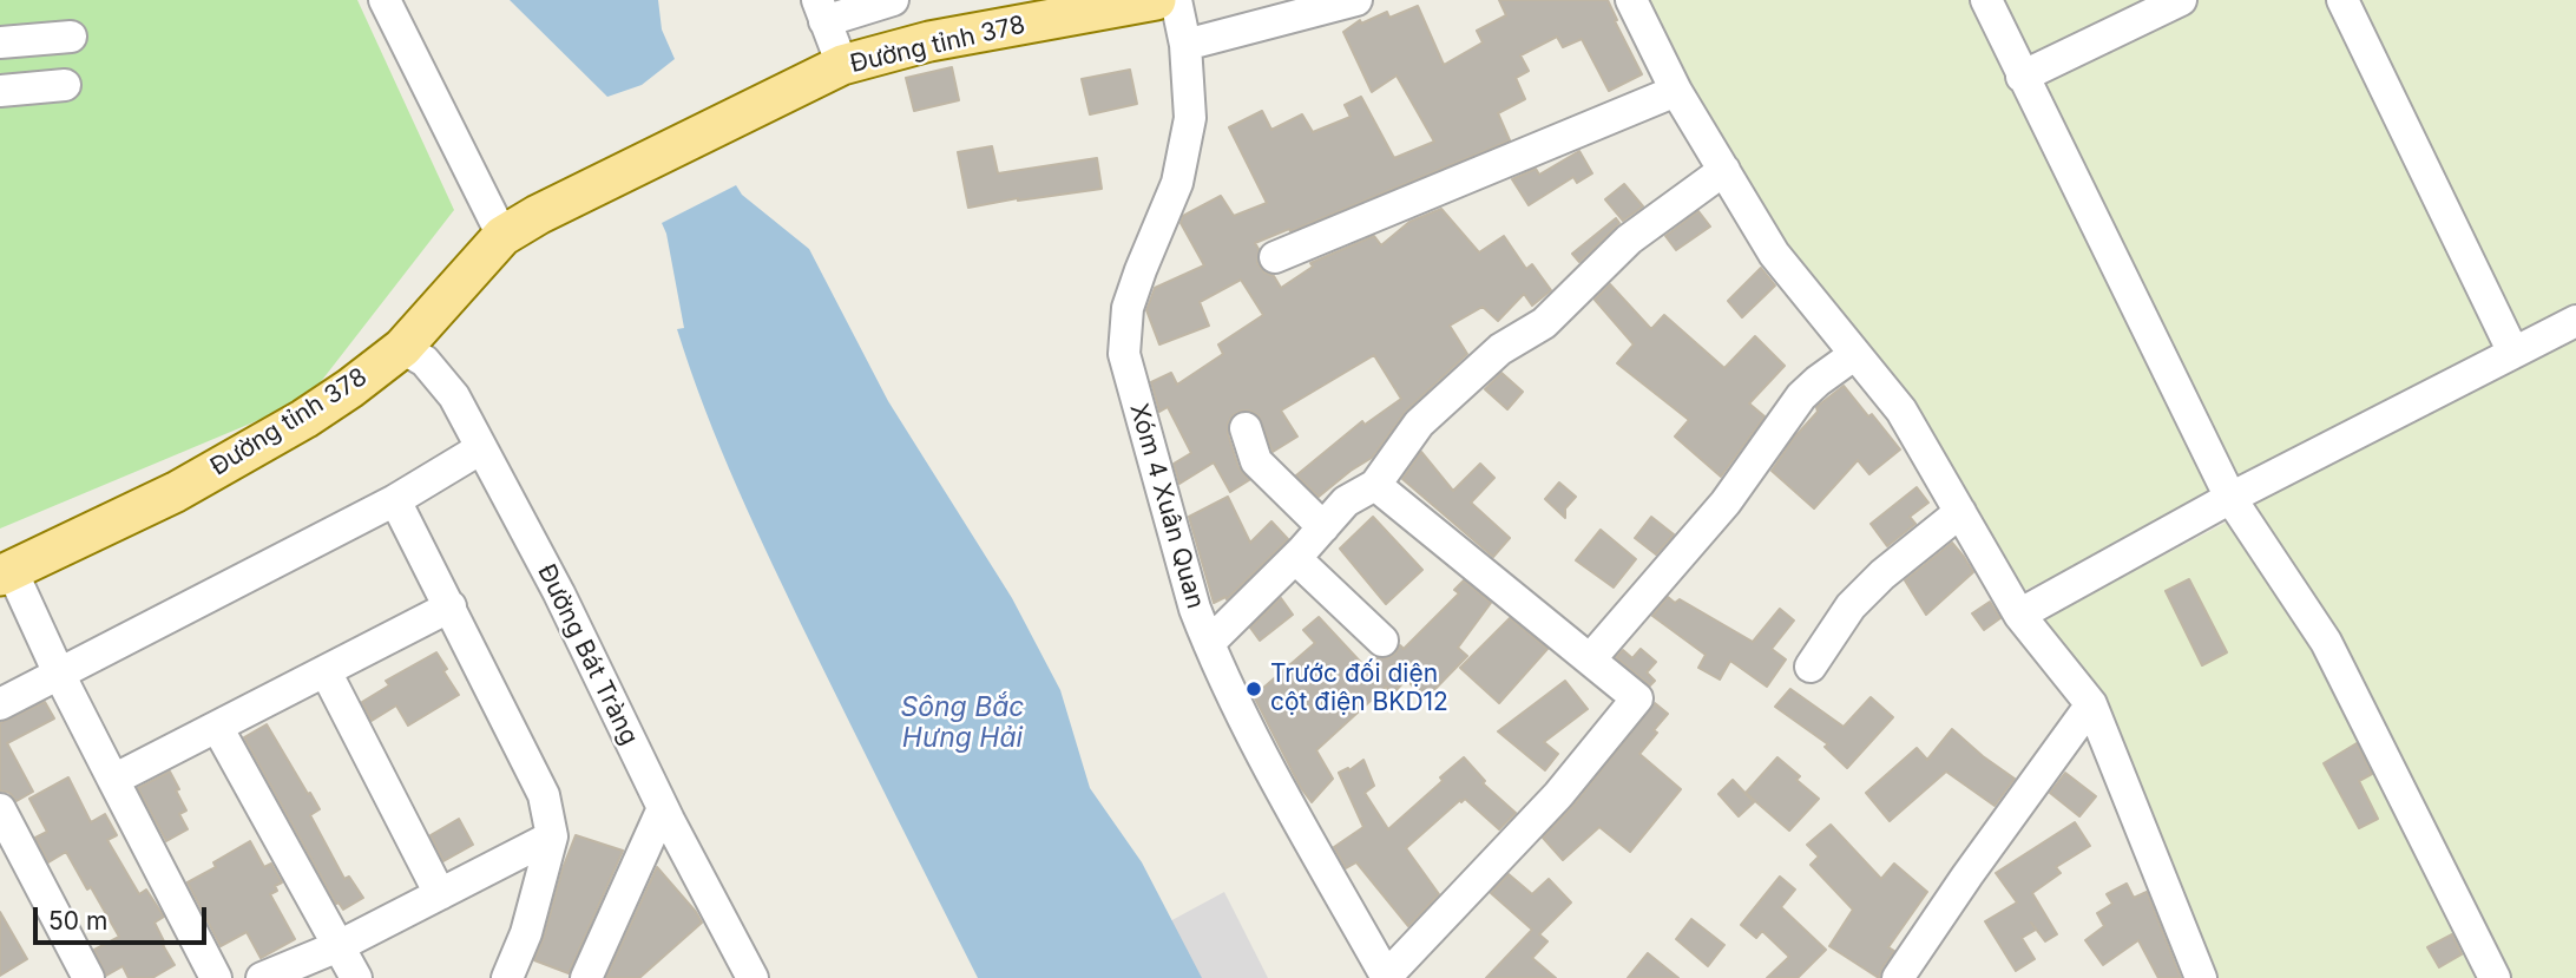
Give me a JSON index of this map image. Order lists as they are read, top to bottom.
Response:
{
  "streets": {
    "main road": ["Đường tỉnh 378"],
    "street": ["Xóm 4 Xuân Quan", "Đường Bát Tràng"]
  },
  "crossings": [
    ["Đường tỉnh 378", "Đường Bát Tràng"]
  ],
  "water": ["Sông Bắc Hưng Hải"],
  "places": ["Trước đối diện cột điện BKD12"],
  "scale_bar": "50 m"
}
